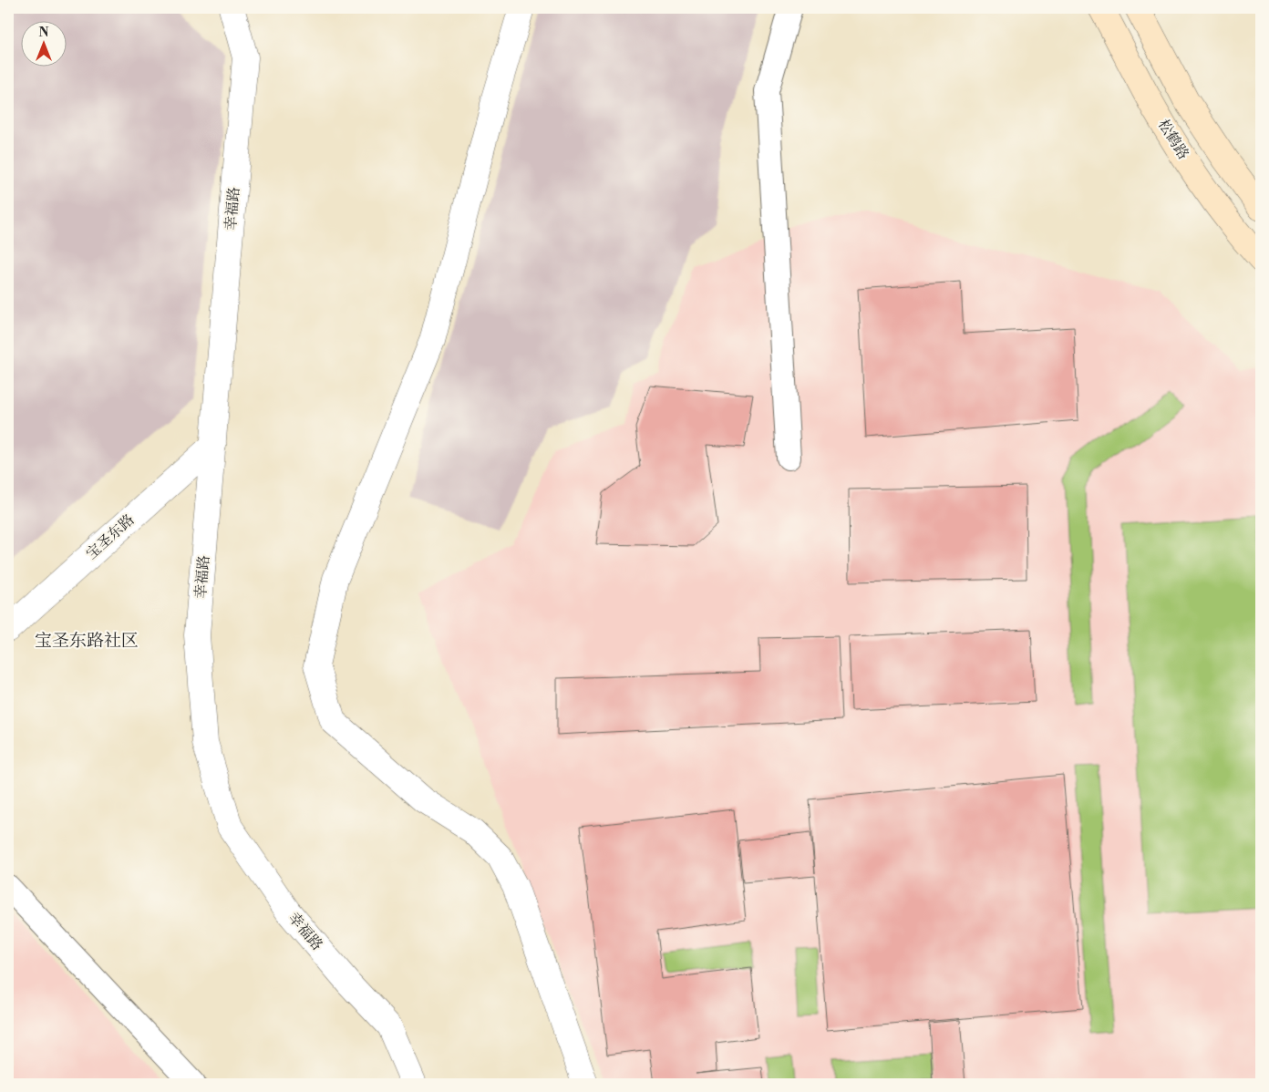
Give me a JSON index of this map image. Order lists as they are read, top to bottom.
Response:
{
  "streets": {
    "main road": ["松鹤路"],
    "street": ["幸福路", "宝圣东路"]
  },
  "crossings": [
    ["幸福路", "宝圣东路"]
  ],
  "districts": ["宝圣东路社区"],
  "north": "top"
}
